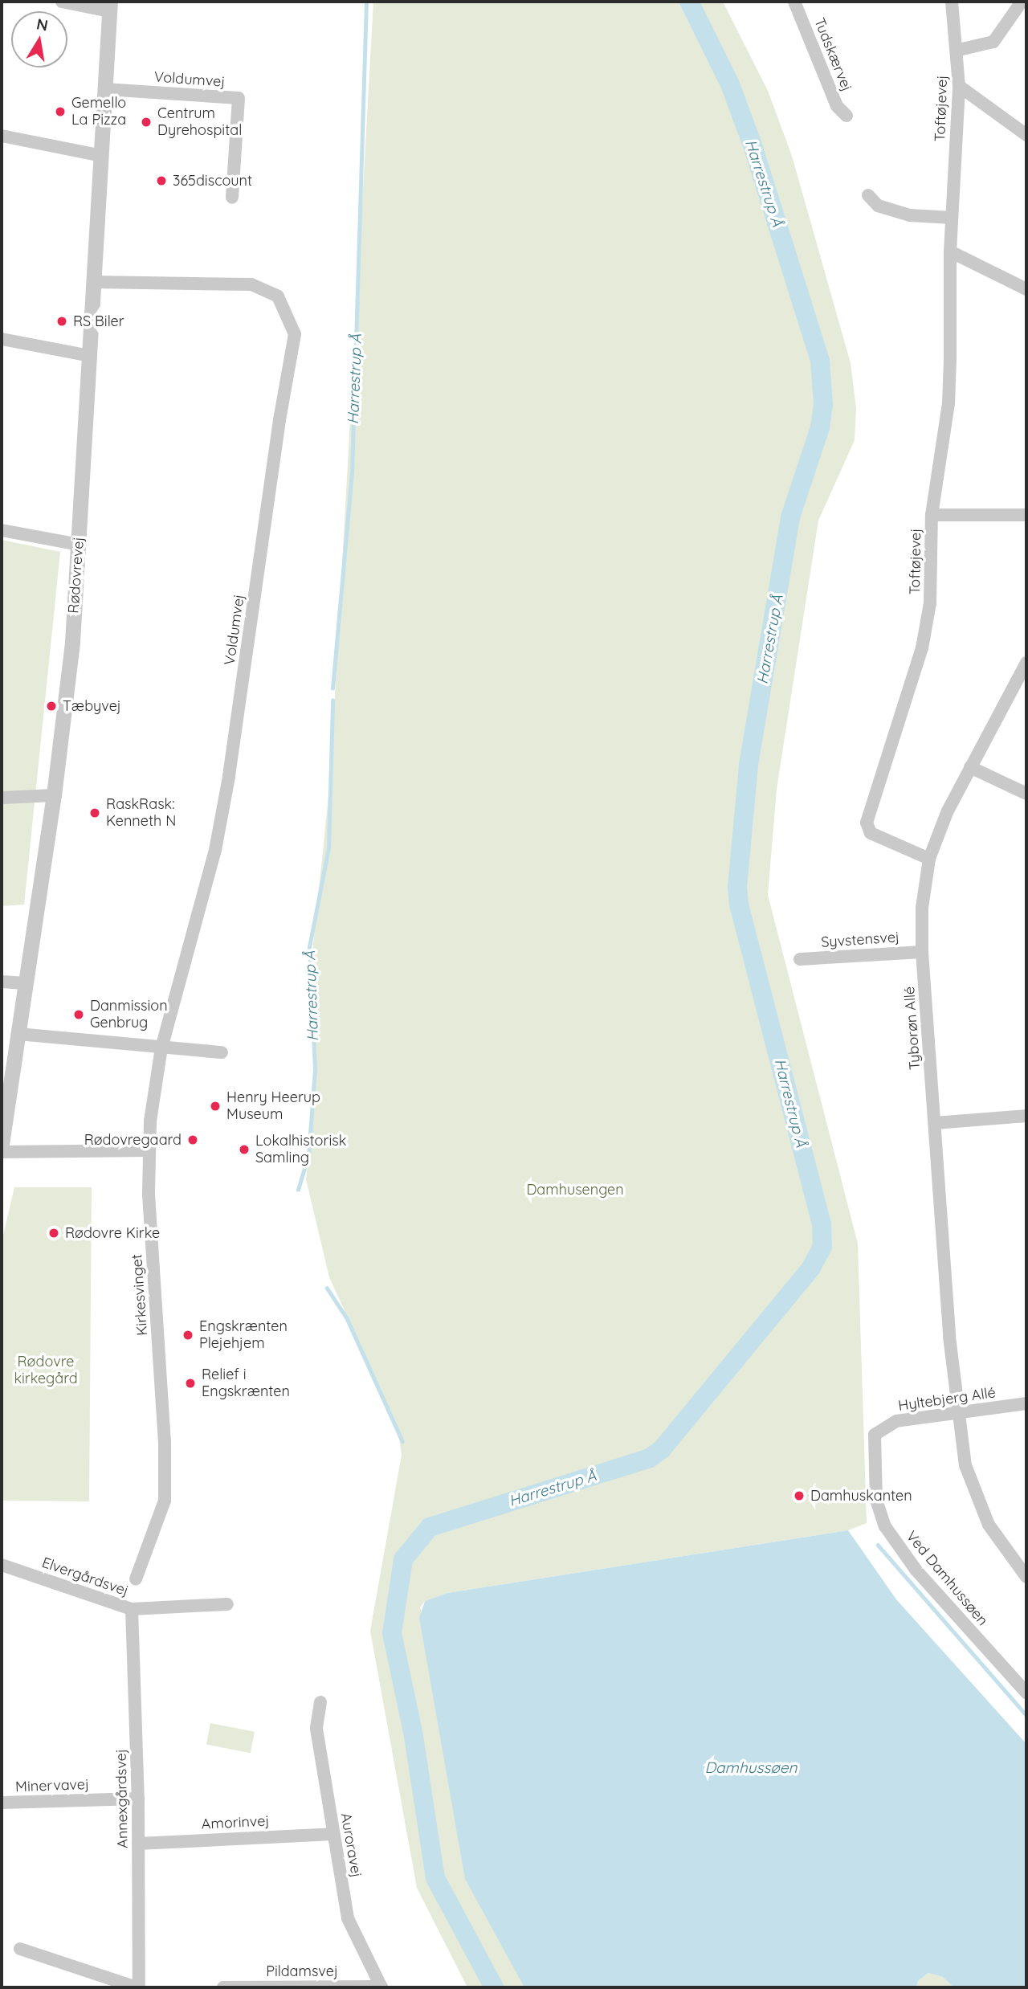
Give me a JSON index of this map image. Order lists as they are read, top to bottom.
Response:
{
  "streets": {
    "street": [
      "Tudskærvej",
      "Voldumvej",
      "Toftøjevej",
      "Rødovrevej",
      "Syvstensvej",
      "Tyborøn Allé",
      "Kirkesvinget",
      "Hyltebjerg Allé",
      "Elvergårdsvej",
      "Ved Damhussøen",
      "Minervavej",
      "Annexgårdsvej",
      "Amorinvej",
      "Auroravej",
      "Pildamsvej"
    ]
  },
  "crossings": [
    ["Voldumvej", "Rødovrevej"],
    ["Voldumvej", "Kirkesvinget"],
    ["Toftøjevej", "Tyborøn Allé"],
    ["Syvstensvej", "Tyborøn Allé"],
    ["Tyborøn Allé", "Hyltebjerg Allé"],
    ["Hyltebjerg Allé", "Ved Damhussøen"],
    ["Elvergårdsvej", "Annexgårdsvej"],
    ["Minervavej", "Annexgårdsvej"],
    ["Annexgårdsvej", "Amorinvej"],
    ["Amorinvej", "Auroravej"],
    ["Auroravej", "Pildamsvej"]
  ],
  "water": ["Harrestrup Å", "Damhussøen"],
  "parks": ["Damhusengen", "Rødovre kirkegård"],
  "places": [
    "Gemello La Pizza",
    "Centrum Dyrehospital",
    "365discount",
    "RS Biler",
    "Tæbyvej",
    "RaskRask: Kenneth N",
    "Danmission Genbrug",
    "Henry Heerup Museum",
    "Rødovregaard",
    "Lokalhistorisk Samling",
    "Rødovre Kirke",
    "Engskrænten Plejehjem",
    "Relief i Engskrænten",
    "Damhuskanten"
  ],
  "north": "top"
}
